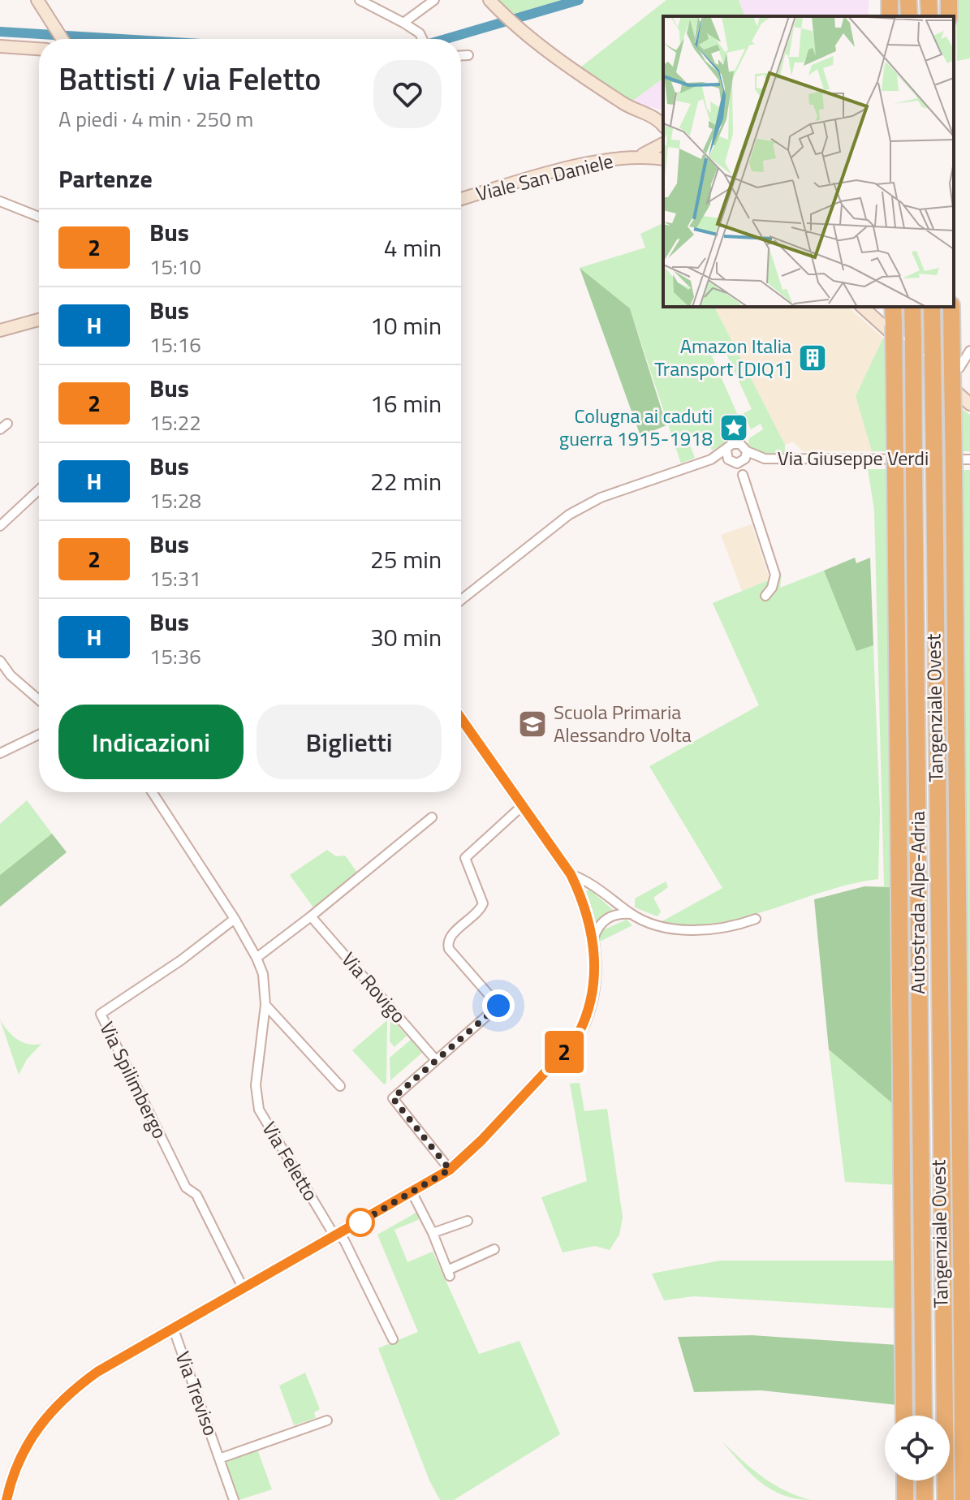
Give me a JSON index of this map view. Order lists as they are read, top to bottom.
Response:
{
  "streets": {
    "highway": ["Tangenziale Ovest", "Autostrada Alpe-Adria"],
    "street": [
      "Viale San Daniele",
      "Via Giuseppe Verdi",
      "Via Rovigo",
      "Via Spilimbergo",
      "Via Feletto",
      "Via Treviso"
    ]
  },
  "crossings": [
    ["Via Giuseppe Verdi", "Tangenziale Ovest"],
    ["Via Spilimbergo", "Via Feletto"]
  ],
  "places": {
    "building": ["Amazon Italia Transport [DIQ1]"],
    "place": ["Colugna ai caduti guerra 1915-1918"],
    "school or university": ["Scuola Primaria Alessandro Volta"]
  },
  "lines": ["bus line 2"],
  "page": {
    "on_map": "2",
    "heading": [
      ["Battisti / via Feletto", "A piedi · 4 min · 250 m"],
      "Partenze"
    ],
    "list": [
      {
        "mark": "2",
        "name": "Bus",
        "note": "15:10",
        "value": "4 min"
      },
      {
        "mark": "H",
        "name": "Bus",
        "note": "15:16",
        "value": "10 min"
      },
      {
        "mark": "2",
        "name": "Bus",
        "note": "15:22",
        "value": "16 min"
      },
      {
        "mark": "H",
        "name": "Bus",
        "note": "15:28",
        "value": "22 min"
      },
      {
        "mark": "2",
        "name": "Bus",
        "note": "15:31",
        "value": "25 min"
      },
      {
        "mark": "H",
        "name": "Bus",
        "note": "15:36",
        "value": "30 min"
      }
    ],
    "buttons": ["Indicazioni", "Biglietti"]
  }
}
